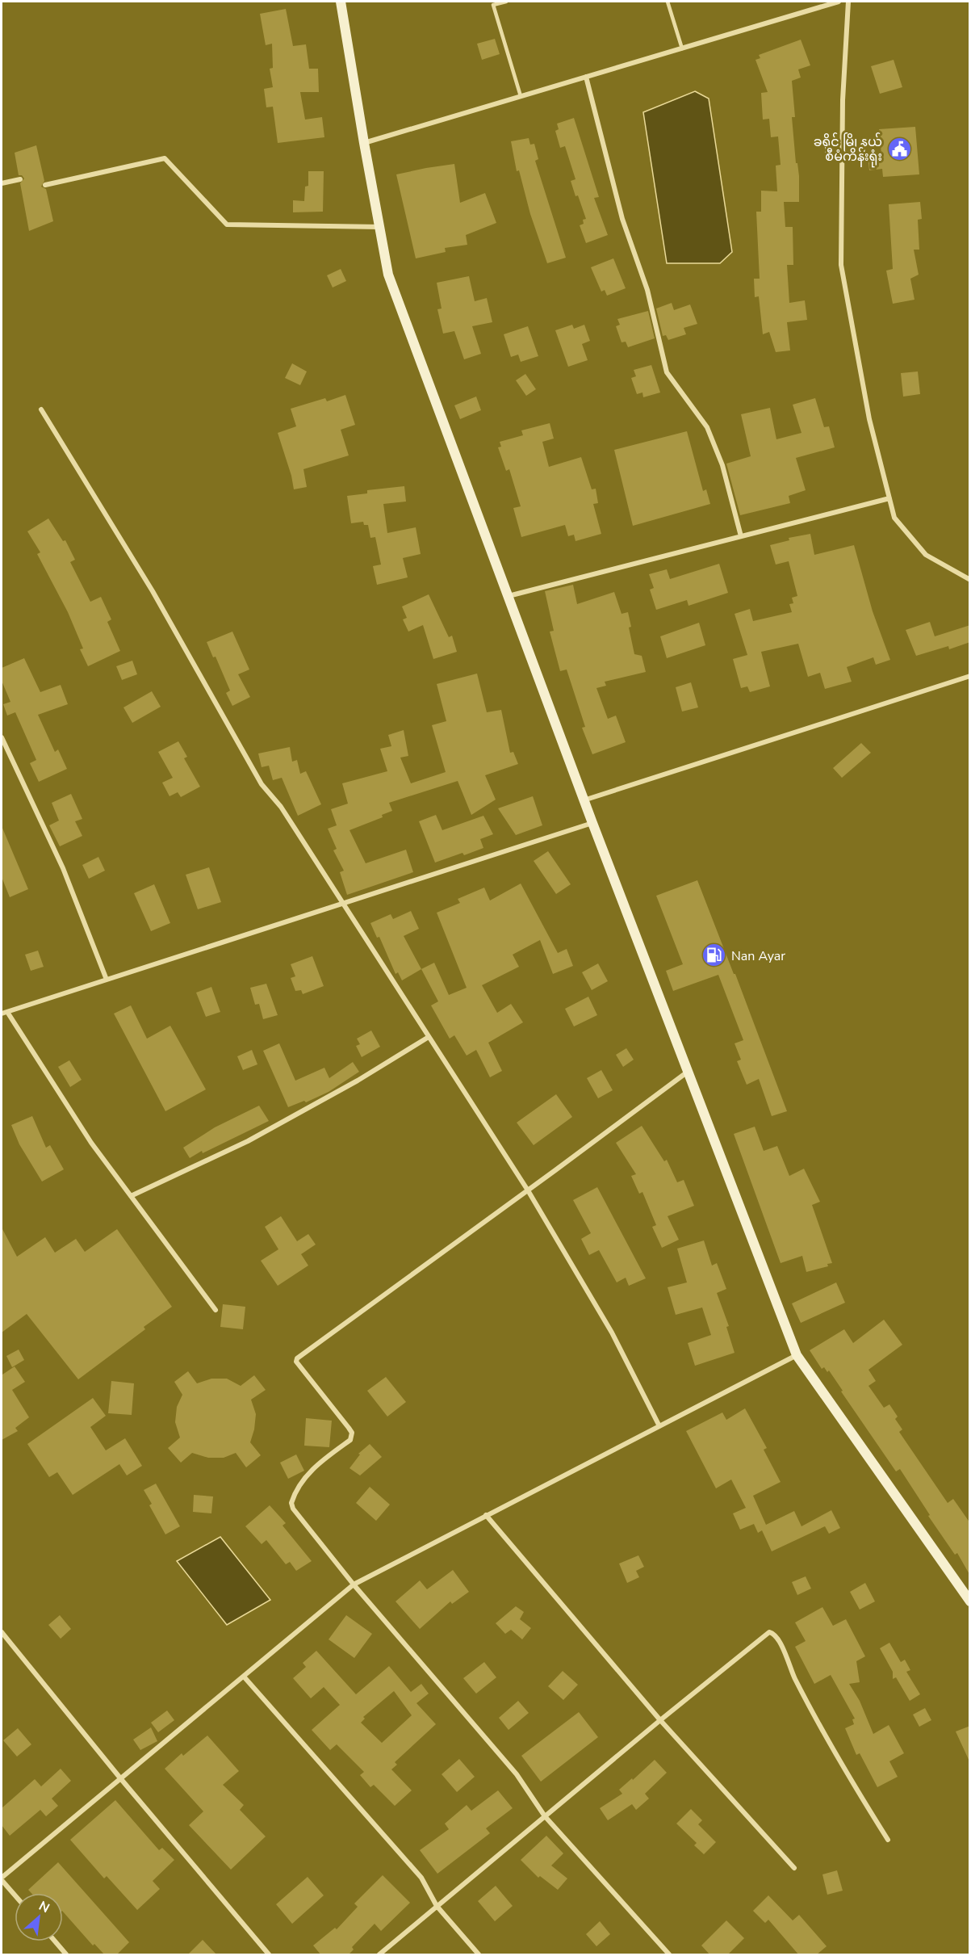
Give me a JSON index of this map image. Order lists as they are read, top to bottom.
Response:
{
  "places": {
    "public building": ["ခရိုင် မြို့နယ် စီမံကိန်းရုံး"],
    "fuel station": ["Nan Ayar"]
  },
  "north": "top right"
}
